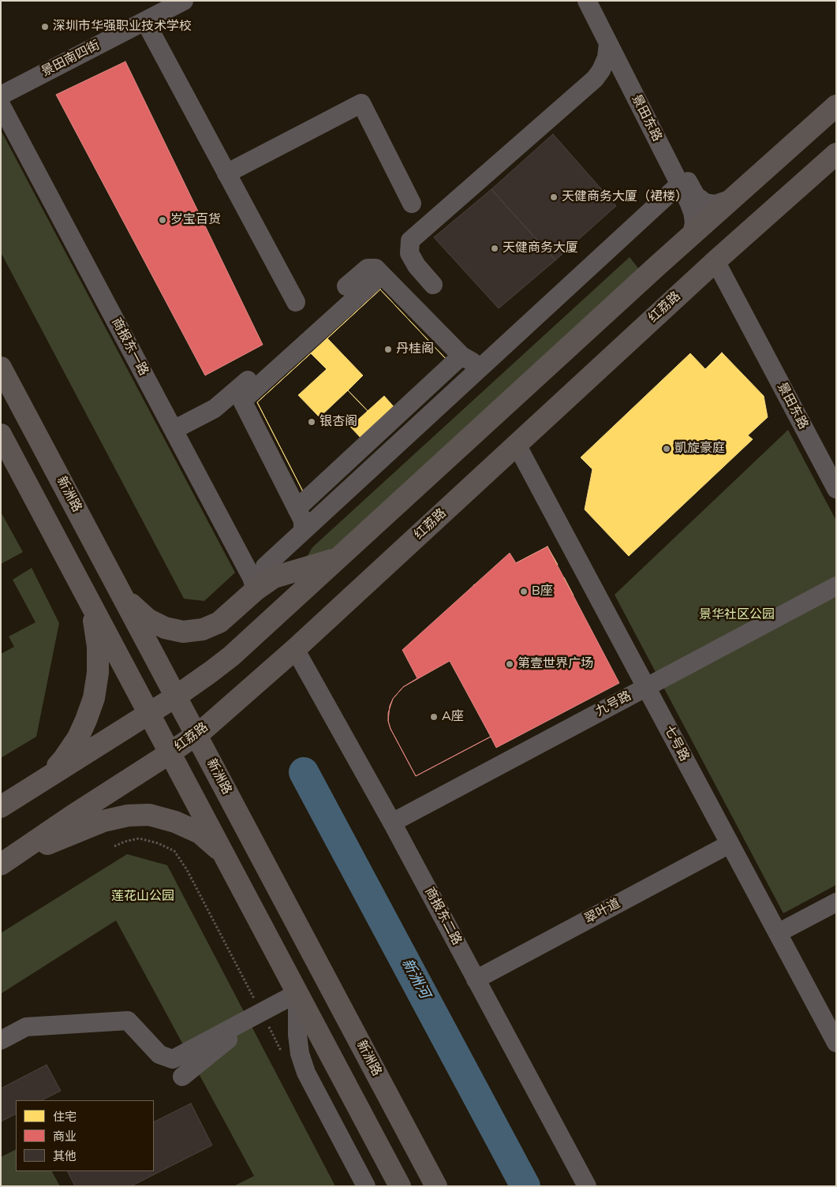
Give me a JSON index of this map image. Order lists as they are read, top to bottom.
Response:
{
  "streets": {
    "main road": ["红荔路", "新洲路"],
    "street": [
      "景田南四街",
      "景田东路",
      "商报东一路",
      "九号路",
      "七号路",
      "翠叶道",
      "商报东二路"
    ]
  },
  "crossings": [
    ["景田东路", "红荔路"],
    ["红荔路", "新洲路"],
    ["红荔路", "七号路"],
    ["红荔路", "商报东二路"],
    ["九号路", "七号路"],
    ["九号路", "商报东二路"],
    ["七号路", "翠叶道"],
    ["翠叶道", "商报东二路"]
  ],
  "water": ["新洲河"],
  "parks": ["景华社区公园", "莲花山公园"],
  "places": [
    "深圳市华强职业技术学校",
    "天健商务大厦（裙楼）",
    "岁宝百货",
    "天健商务大厦",
    "丹桂阁",
    "银杏阁",
    "凱旋豪庭",
    "B座",
    "第壹世界广场",
    "A座"
  ],
  "legend": ["住宅", "商业", "其他"]
}
